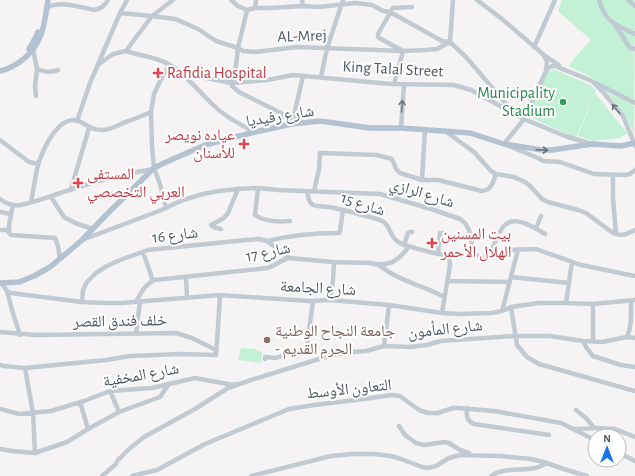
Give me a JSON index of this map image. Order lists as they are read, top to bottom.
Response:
{
  "streets": {
    "main road": ["شارع رفيديا"],
    "street": [
      "AL-Mrej",
      "King Talal Street",
      "شارع الرازي",
      "شارع 15",
      "شارع 16",
      "شارع 17",
      "شارع الجامعة",
      "خلف فندق القصر",
      "شارع المأمون",
      "شارع المخفية",
      "التعاون الأوسط"
    ]
  },
  "crossings": [
    ["King Talal Street", "شارع رفيديا"],
    ["شارع 15", "شارع 16"],
    ["شارع 16", "شارع الجامعة"],
    ["شارع المأمون", "شارع المخفية"]
  ],
  "places": {
    "health": [
      "Rafidia Hospital",
      "عياده نويصر للأسنان",
      "المستفى العربي التخصصي",
      "بيت المسنين الهلال الأحمر"
    ],
    "other": ["Municipality Stadium", "جامعة النجاح الوطنية - الحرم القديم"]
  },
  "north": "top"
}
